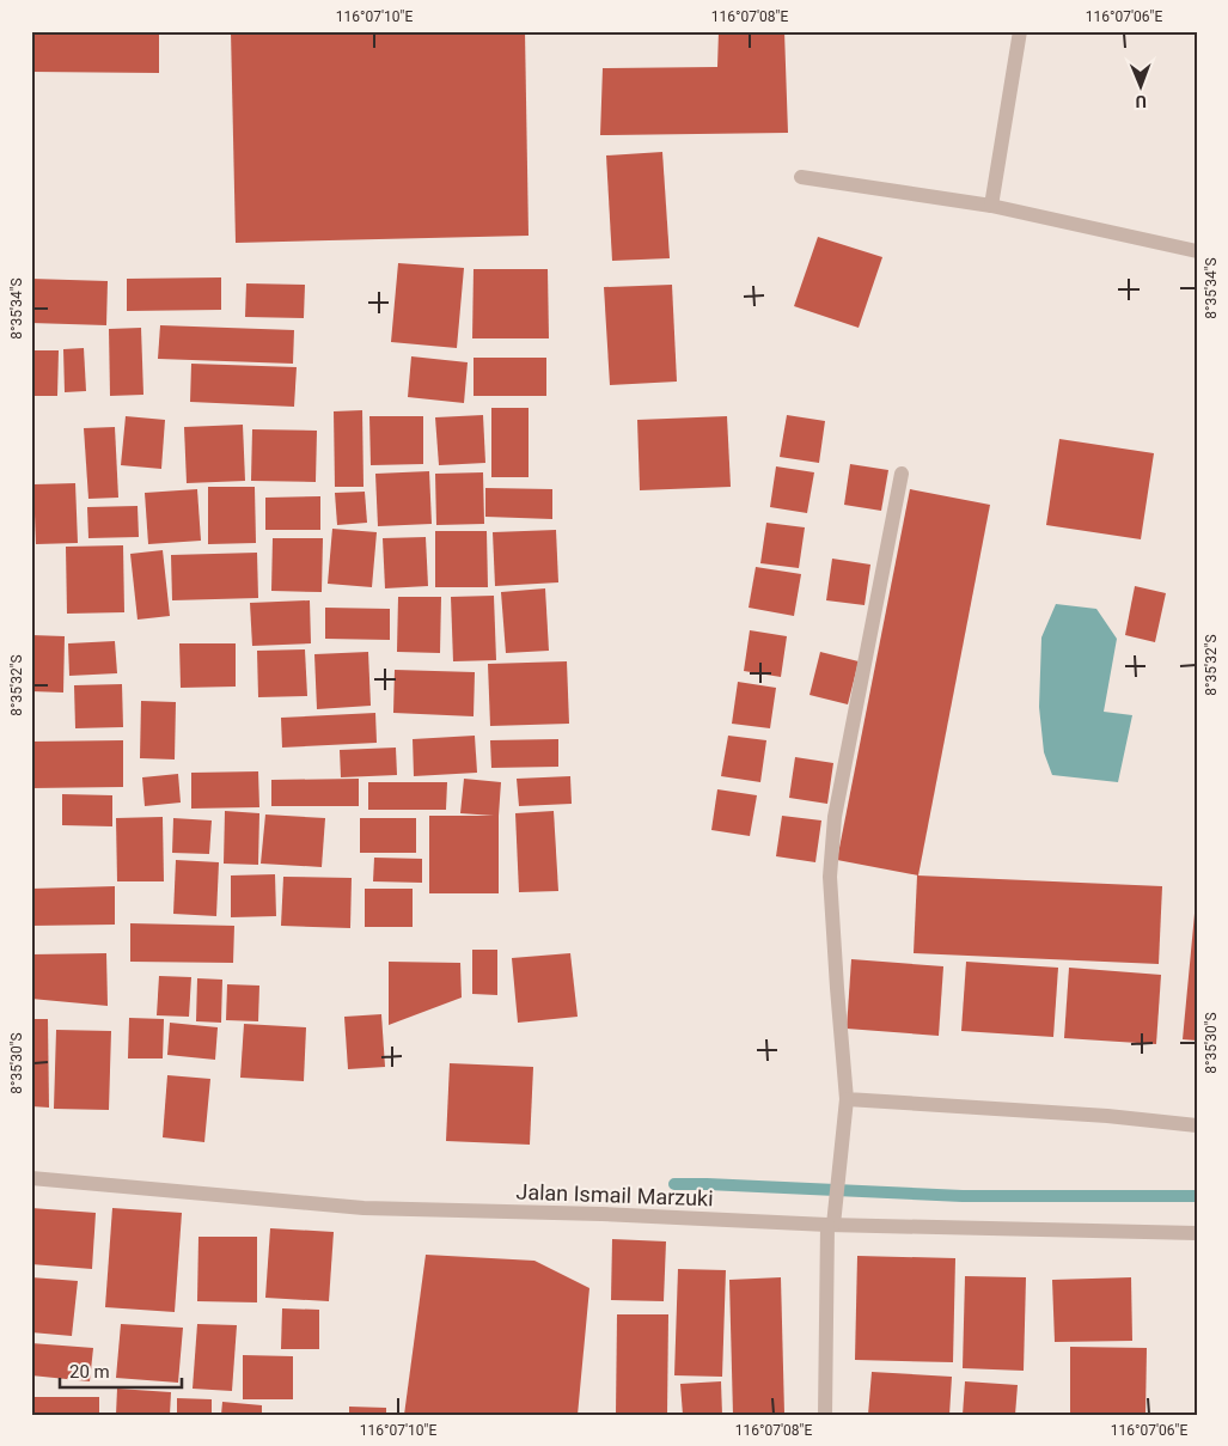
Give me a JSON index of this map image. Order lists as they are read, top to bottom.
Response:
{
  "streets": {
    "street": ["Jalan Ismail Marzuki"]
  },
  "scale_bar": "20 m",
  "north": "bottom",
  "coordinates": [
    "116°07'10\"E",
    "116°07'08\"E",
    "116°07'06\"E",
    "8°35'34\"S",
    "8°35'32\"S",
    "8°35'30\"S"
  ]
}
